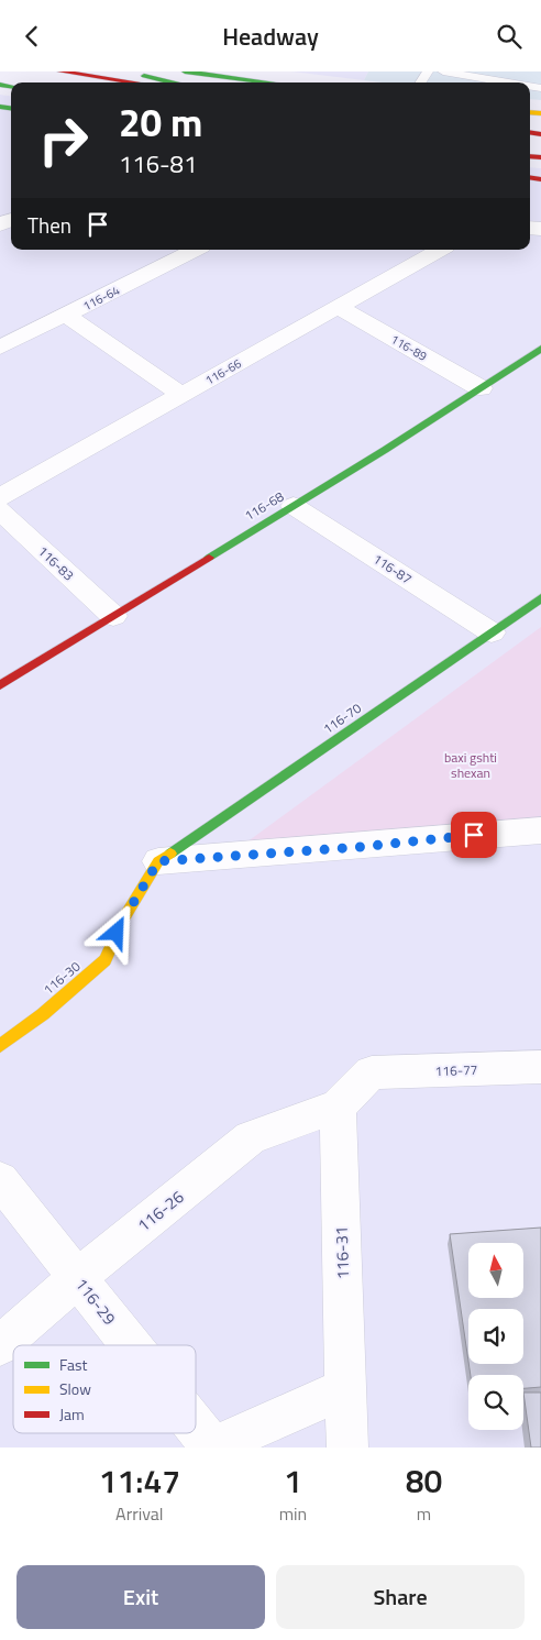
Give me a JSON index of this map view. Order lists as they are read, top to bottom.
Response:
{
  "streets": {
    "main road": ["116-68", "116-70", "116-30"],
    "street": [
      "116-64",
      "116-89",
      "116-66",
      "116-83",
      "116-87",
      "116-77",
      "116-26",
      "116-31",
      "116-29"
    ]
  },
  "crossings": [
    ["116-89", "116-66"],
    ["116-89", "116-68"],
    ["116-68", "116-83"],
    ["116-68", "116-87"],
    ["116-87", "116-70"],
    ["116-70", "116-30"],
    ["116-77", "116-26"],
    ["116-77", "116-31"],
    ["116-26", "116-31"],
    ["116-26", "116-29"],
    ["116-31", "116-29"]
  ],
  "parks": ["baxi gshti shexan"],
  "legend": ["Fast", "Slow", "Jam"],
  "north": "top",
  "page": {
    "header": "Headway",
    "turn": ["20 m", "116-81"],
    "then": "Then",
    "eta": [
      "11:47",
      "Arrival",
      "1",
      "min",
      "80",
      "m"
    ],
    "buttons": ["Exit", "Share"]
  }
}
